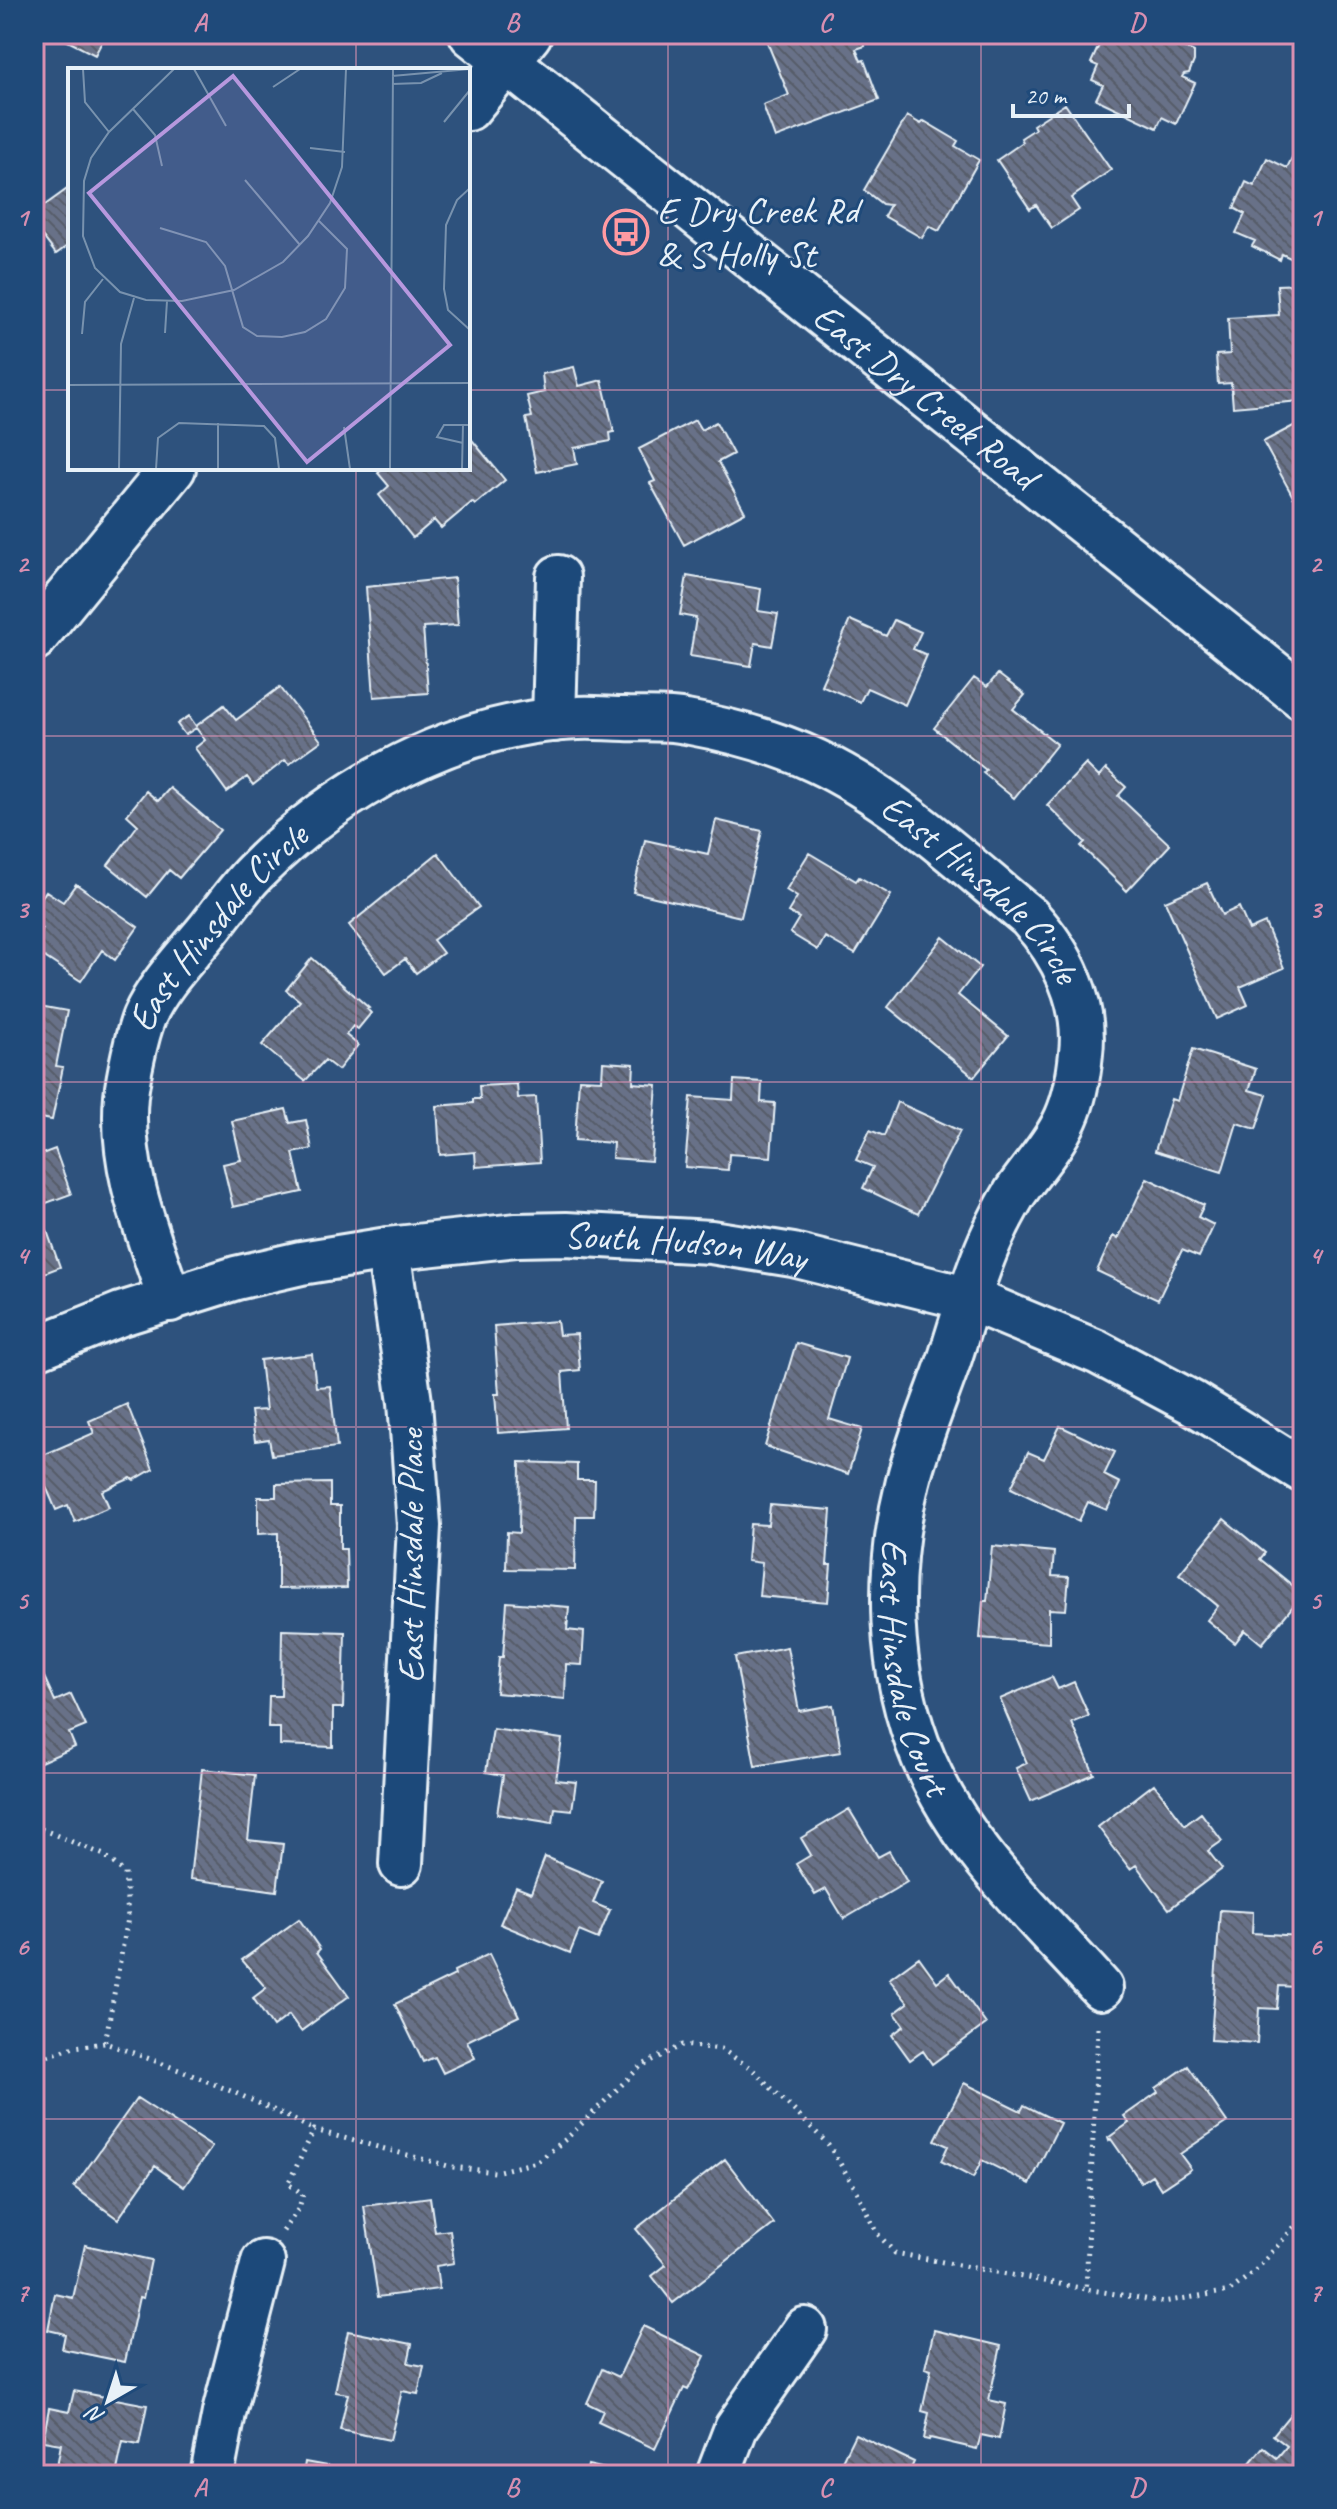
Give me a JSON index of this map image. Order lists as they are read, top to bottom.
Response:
{
  "streets": {
    "main road": ["East Dry Creek Road"],
    "street": [
      "East Hinsdale Circle",
      "South Hudson Way",
      "East Hinsdale Place",
      "East Hinsdale Court"
    ]
  },
  "crossings": [
    ["East Hinsdale Circle", "South Hudson Way"],
    ["East Hinsdale Circle", "East Hinsdale Court"],
    ["South Hudson Way", "East Hinsdale Place"],
    ["South Hudson Way", "East Hinsdale Court"]
  ],
  "places": {
    "bus stop": ["E Dry Creek Rd & S Holly St"]
  },
  "scale_bar": "20 m",
  "north": "bottom left",
  "grid": {
    "columns": [
      "A",
      "B",
      "C",
      "D"
    ],
    "rows": [
      "1",
      "2",
      "3",
      "4",
      "5",
      "6",
      "7"
    ]
  }
}
